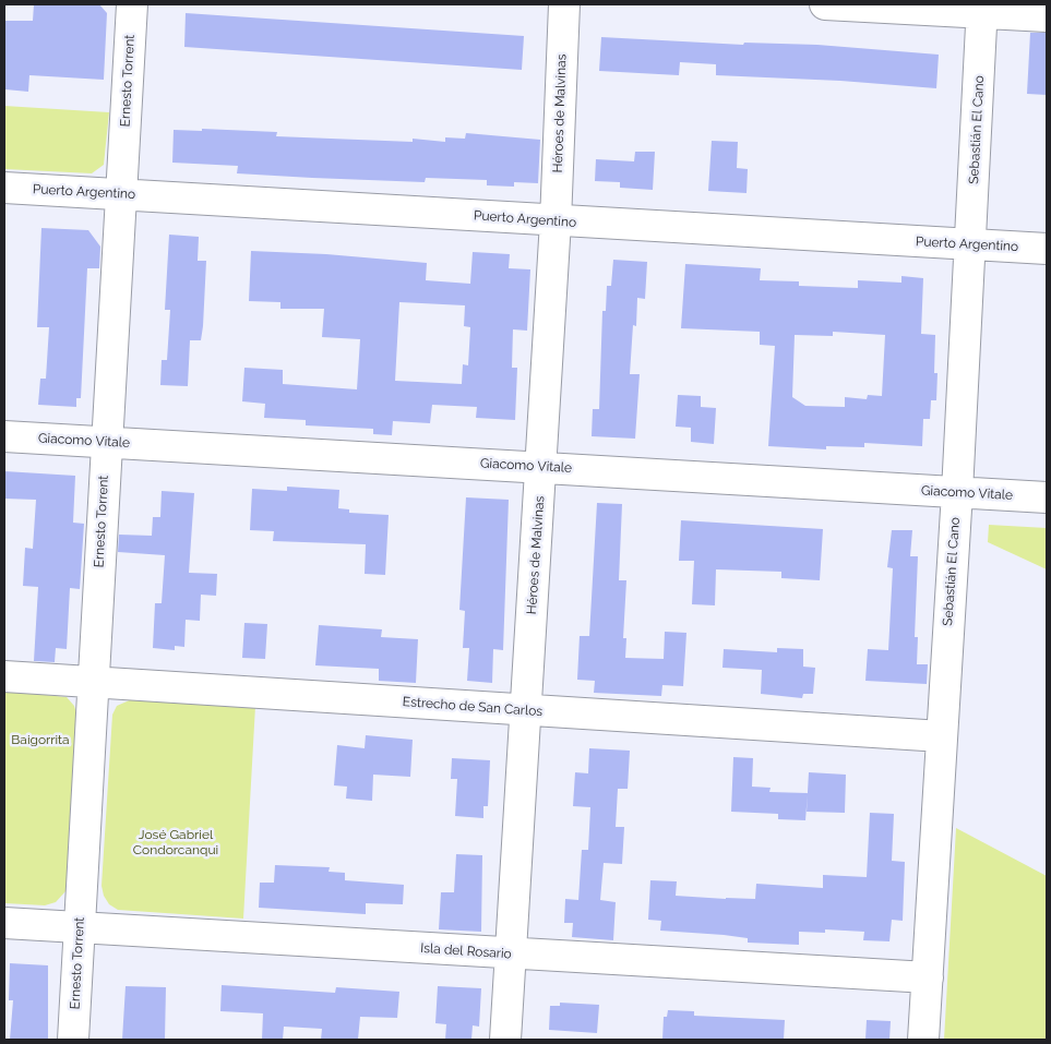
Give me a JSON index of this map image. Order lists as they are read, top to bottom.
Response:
{
  "streets": {
    "street": [
      "Ernesto Torrent",
      "Héroes de Malvinas",
      "Sebastián El Cano",
      "Puerto Argentino",
      "Giacomo Vitale",
      "Estrecho de San Carlos",
      "Isla del Rosario"
    ]
  },
  "crossings": [
    ["Ernesto Torrent", "Puerto Argentino"],
    ["Ernesto Torrent", "Giacomo Vitale"],
    ["Ernesto Torrent", "Estrecho de San Carlos"],
    ["Ernesto Torrent", "Isla del Rosario"],
    ["Héroes de Malvinas", "Puerto Argentino"],
    ["Héroes de Malvinas", "Giacomo Vitale"],
    ["Héroes de Malvinas", "Estrecho de San Carlos"],
    ["Héroes de Malvinas", "Isla del Rosario"],
    ["Sebastián El Cano", "Puerto Argentino"],
    ["Sebastián El Cano", "Giacomo Vitale"],
    ["Sebastián El Cano", "Estrecho de San Carlos"],
    ["Sebastián El Cano", "Isla del Rosario"]
  ],
  "parks": ["Baigorrita", "José Gabriel Condorcanqui"]
}
